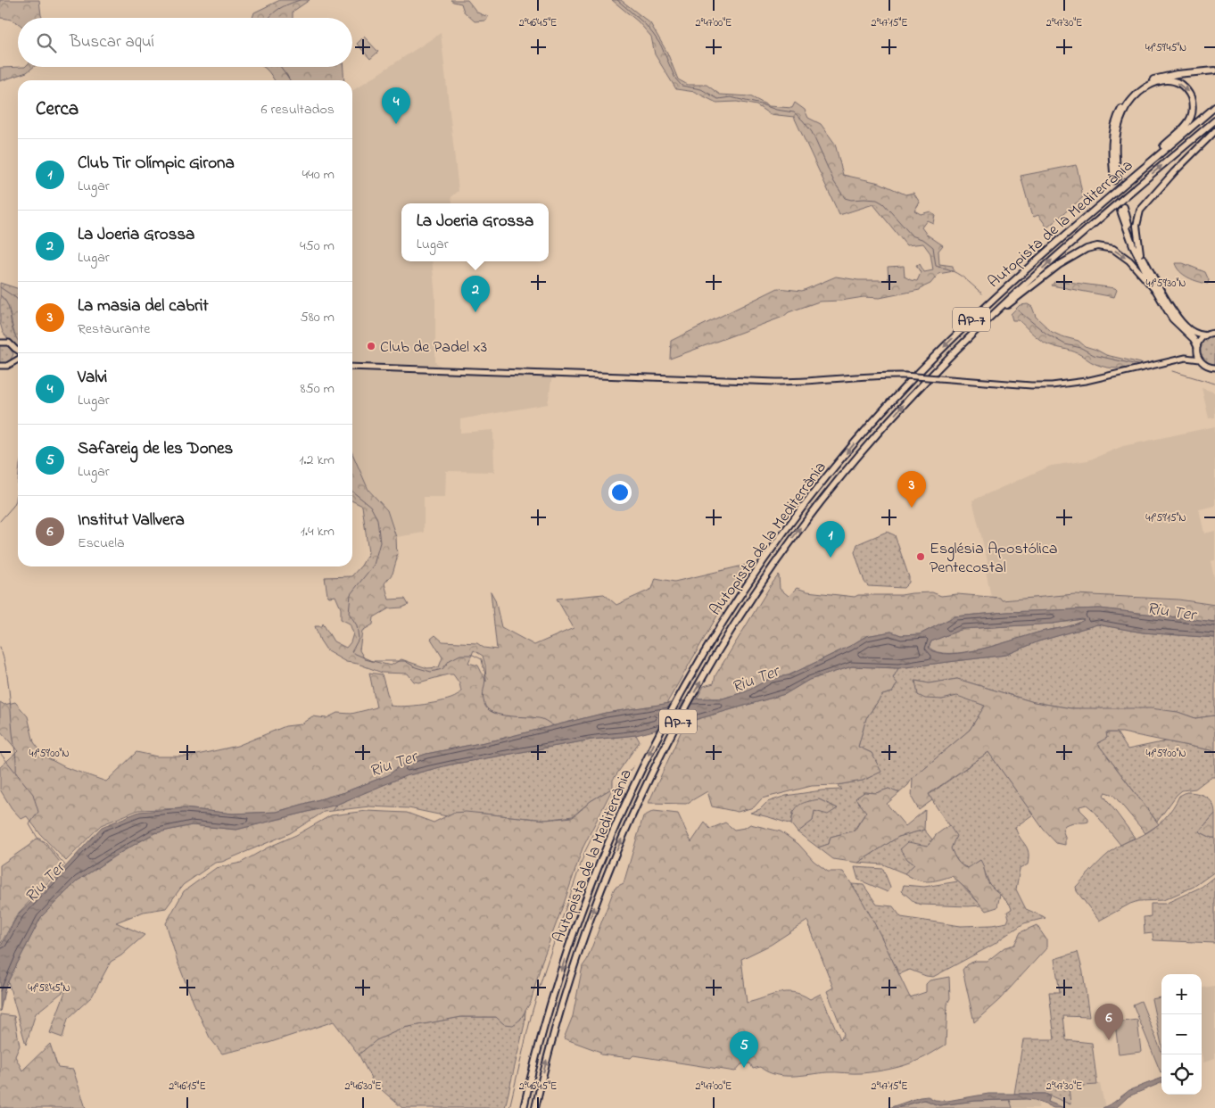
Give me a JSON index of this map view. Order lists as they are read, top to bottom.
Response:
{
  "streets": {
    "highway": ["Autopista de la Mediterrània", "AP-7"]
  },
  "water": ["Riu Ter"],
  "places": ["Club de Padel x3", "Església Apostólica Pentecostal"],
  "page": {
    "search": "Buscar aquí",
    "heading": ["Cerca", "6 resultados"],
    "pins": [
      "4",
      "2",
      "3",
      "1",
      "6",
      "5"
    ],
    "list": [
      {
        "mark": "1",
        "name": "Club Tir Olímpic Girona",
        "note": "Lugar",
        "value": "440 m"
      },
      {
        "mark": "2",
        "name": "La Joeria Grossa",
        "note": "Lugar",
        "value": "450 m"
      },
      {
        "mark": "3",
        "name": "La masia del cabrit",
        "note": "Restaurante",
        "value": "580 m"
      },
      {
        "mark": "4",
        "name": "Valvi",
        "note": "Lugar",
        "value": "850 m"
      },
      {
        "mark": "5",
        "name": "Safareig de les Dones",
        "note": "Lugar",
        "value": "1.2 km"
      },
      {
        "mark": "6",
        "name": "Institut Vallvera",
        "note": "Escuela",
        "value": "1.4 km"
      }
    ],
    "popup": ["La Joeria Grossa", "Lugar"],
    "map_buttons": ["+", "−"]
  },
  "coordinates": [
    "2°46'45\"E",
    "2°47'00\"E",
    "2°47'15\"E",
    "2°47'30\"E",
    "41°59'45\"N",
    "41°59'30\"N",
    "41°59'15\"N",
    "41°59'00\"N",
    "41°58'45\"N",
    "2°46'15\"E",
    "2°46'30\"E"
  ]
}
